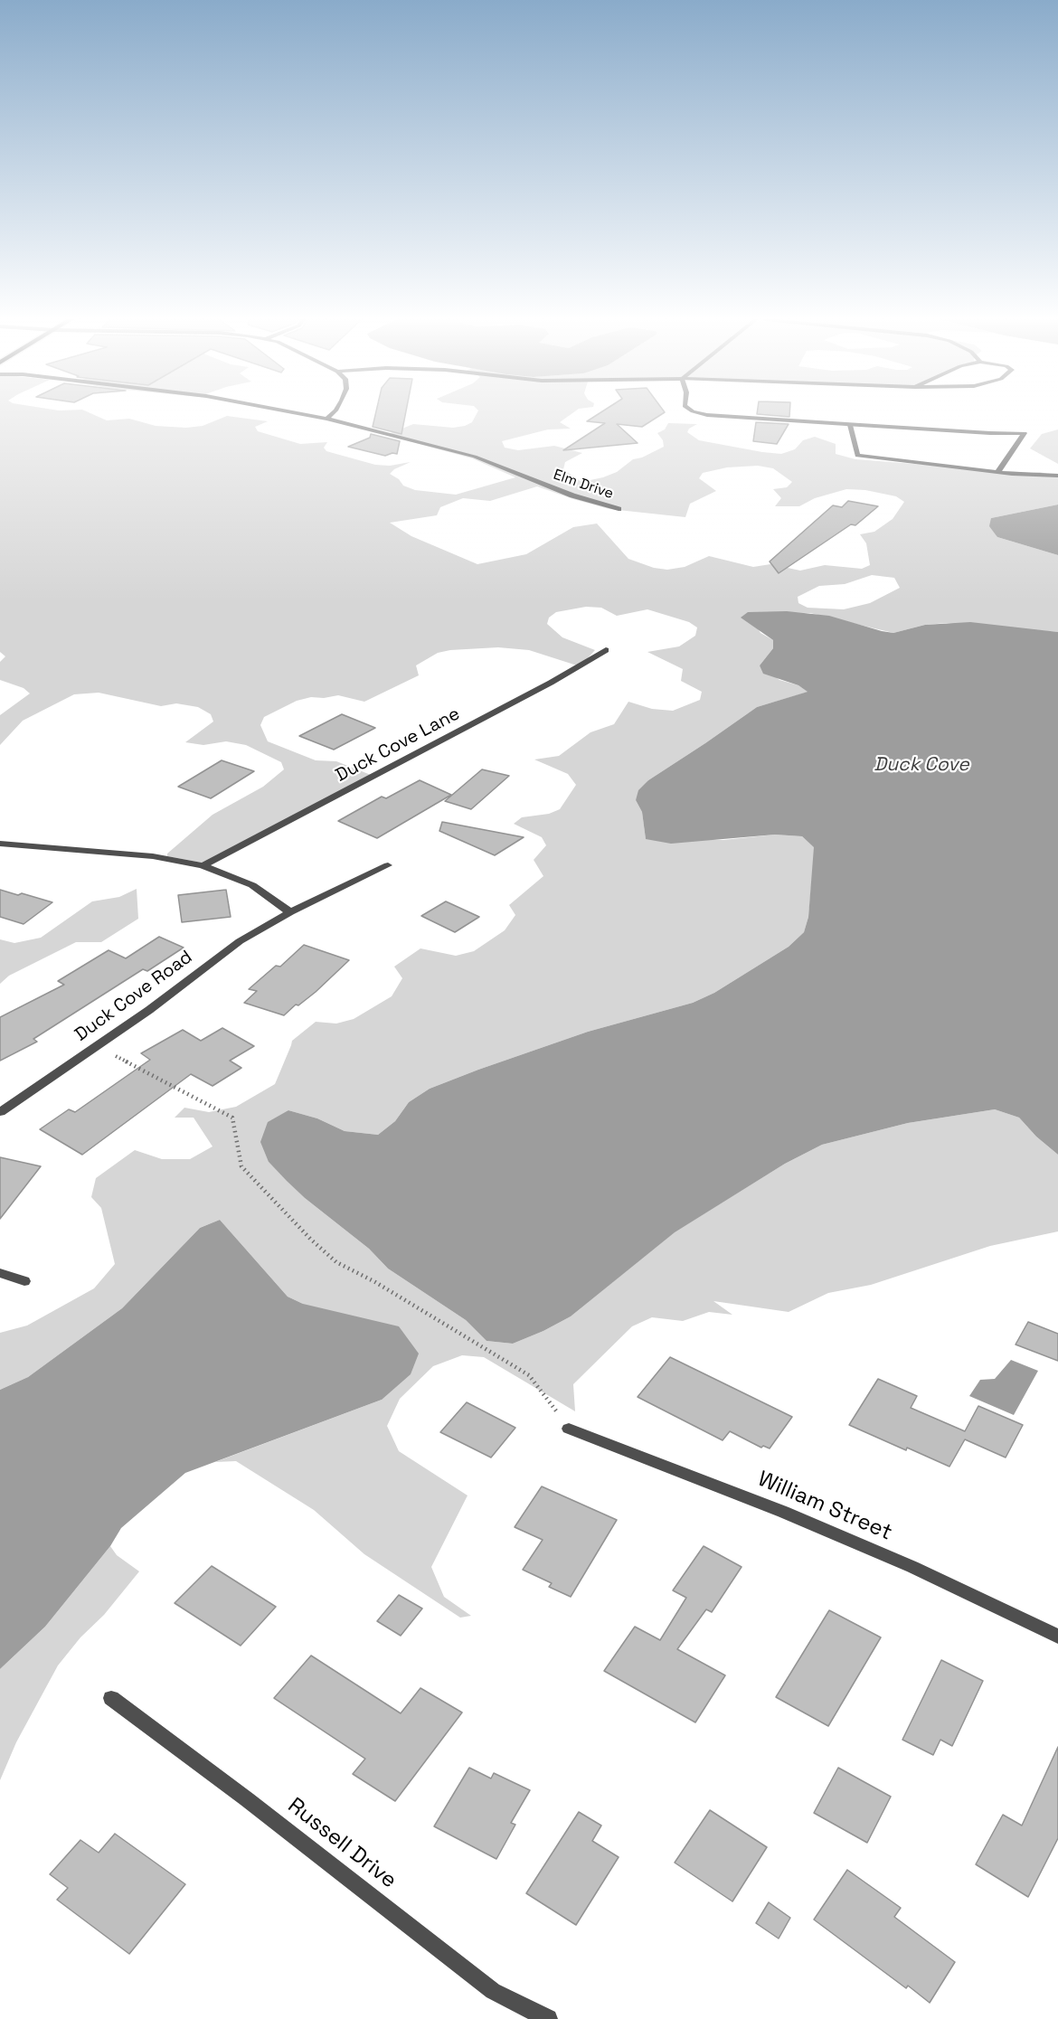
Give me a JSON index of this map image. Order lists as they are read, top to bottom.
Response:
{
  "streets": {
    "street": [
      "Elm Drive",
      "Duck Cove Lane",
      "Duck Cove Road",
      "William Street",
      "Russell Drive"
    ]
  },
  "water": ["Duck Cove"]
}
